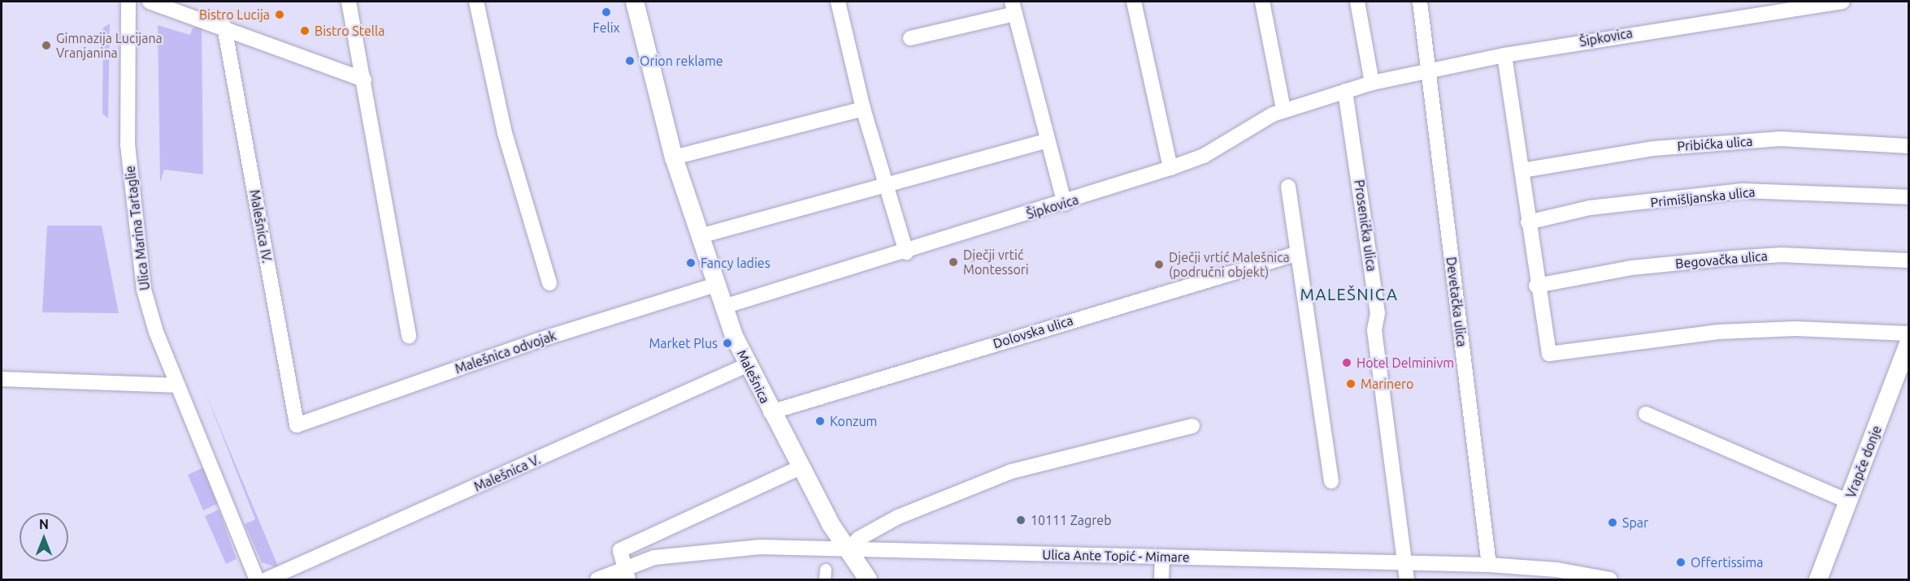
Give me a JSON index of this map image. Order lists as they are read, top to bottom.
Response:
{
  "streets": {
    "street": [
      "Šipkovica",
      "Pribićka ulica",
      "Primišljanska ulica",
      "Prosenička ulica",
      "Malešnica IV.",
      "Ulica Marina Tartaglie",
      "Begovačka ulica",
      "Devetačka ulica",
      "Dolovska ulica",
      "Malešnica odvojak",
      "Malešnica",
      "Vrapče donje",
      "Malešnica V.",
      "Ulica Ante Topić - Mimare"
    ]
  },
  "crossings": [
    ["Šipkovica", "Prosenička ulica"],
    ["Šipkovica", "Devetačka ulica"],
    ["Šipkovica", "Malešnica"],
    ["Prosenička ulica", "Ulica Ante Topić - Mimare"],
    ["Malešnica IV.", "Malešnica odvojak"],
    ["Devetačka ulica", "Ulica Ante Topić - Mimare"],
    ["Dolovska ulica", "Malešnica"],
    ["Malešnica odvojak", "Malešnica"],
    ["Malešnica", "Malešnica V."],
    ["Malešnica", "Ulica Ante Topić - Mimare"]
  ],
  "districts": ["MALEŠNICA"],
  "places": [
    "Felix",
    "Bistro Lucija",
    "Bistro Stella",
    "Gimnazija Lucijana Vranjanina",
    "Orion reklame",
    "Dječji vrtić Montessori",
    "Fancy ladies",
    "Dječji vrtić Malešnica (područni objekt)",
    "Market Plus",
    "Hotel Delminivm",
    "Marinero",
    "Konzum",
    "10111 Zagreb",
    "Spar",
    "Offertissima"
  ],
  "north": "top"
}
